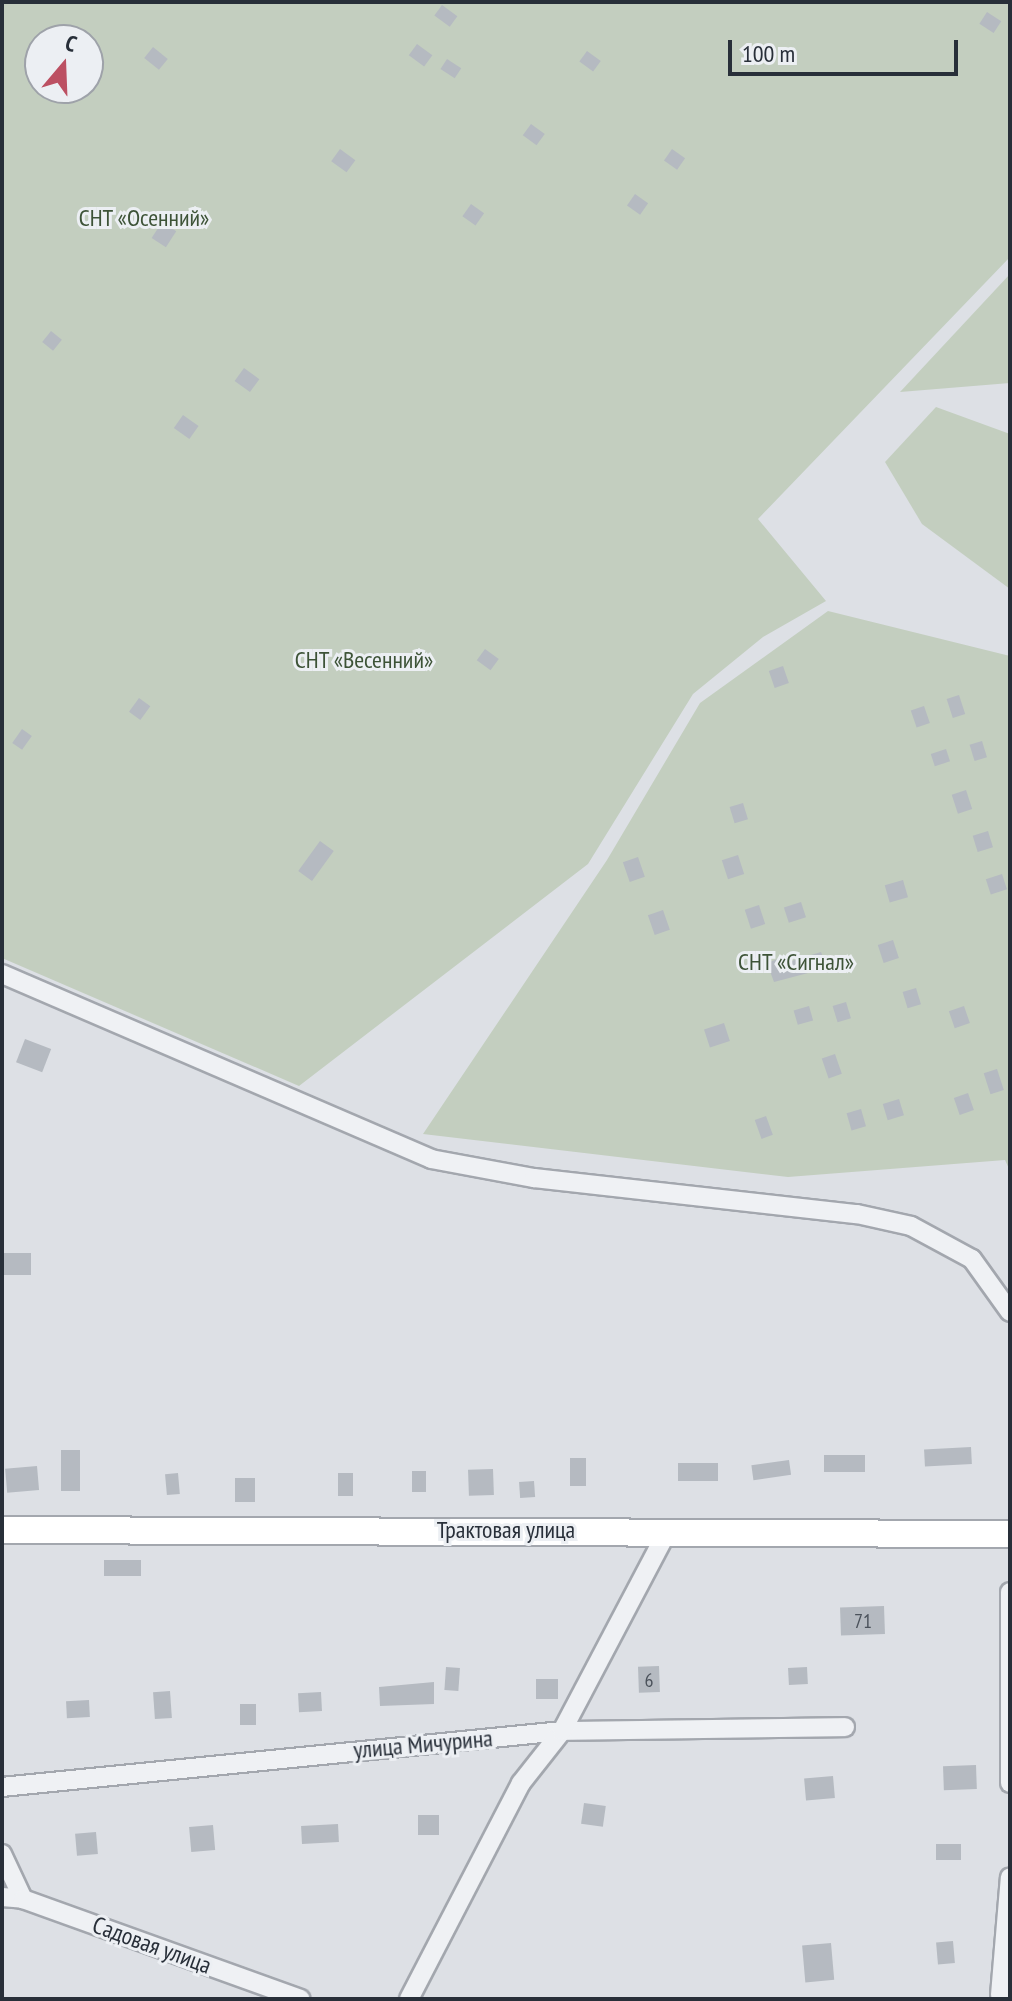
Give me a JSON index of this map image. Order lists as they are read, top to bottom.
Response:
{
  "streets": {
    "main road": ["Трактовая улица"],
    "street": ["улица Мичурина", "Садовая улица"]
  },
  "parks": ["СНТ «Осенний»", "СНТ «Весенний»", "СНТ «Сигнал»"],
  "house_numbers": ["71", "6"],
  "scale_bar": "100 m",
  "north": "top"
}
